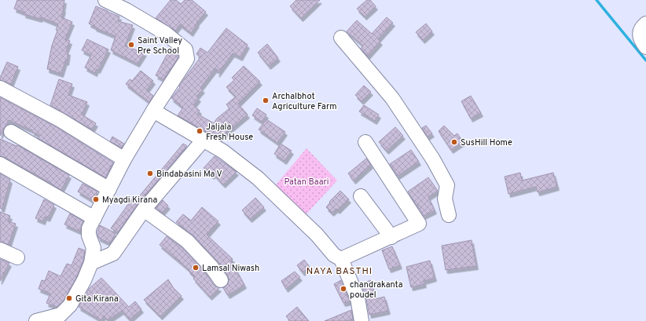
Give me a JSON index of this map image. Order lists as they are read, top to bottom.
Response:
{
  "districts": ["NAYA BASTHI"],
  "parks": ["Patan Baari"],
  "places": [
    "Saint Valley Pre School",
    "Archalbhot Agriculture Farm",
    "Jaljala Fresh House",
    "SusHill Home",
    "Bindabasini Ma V",
    "Myagdi Kirana",
    "Lamsal Niwash",
    "chandrakanta poudel",
    "Gita Kirana"
  ]
}
